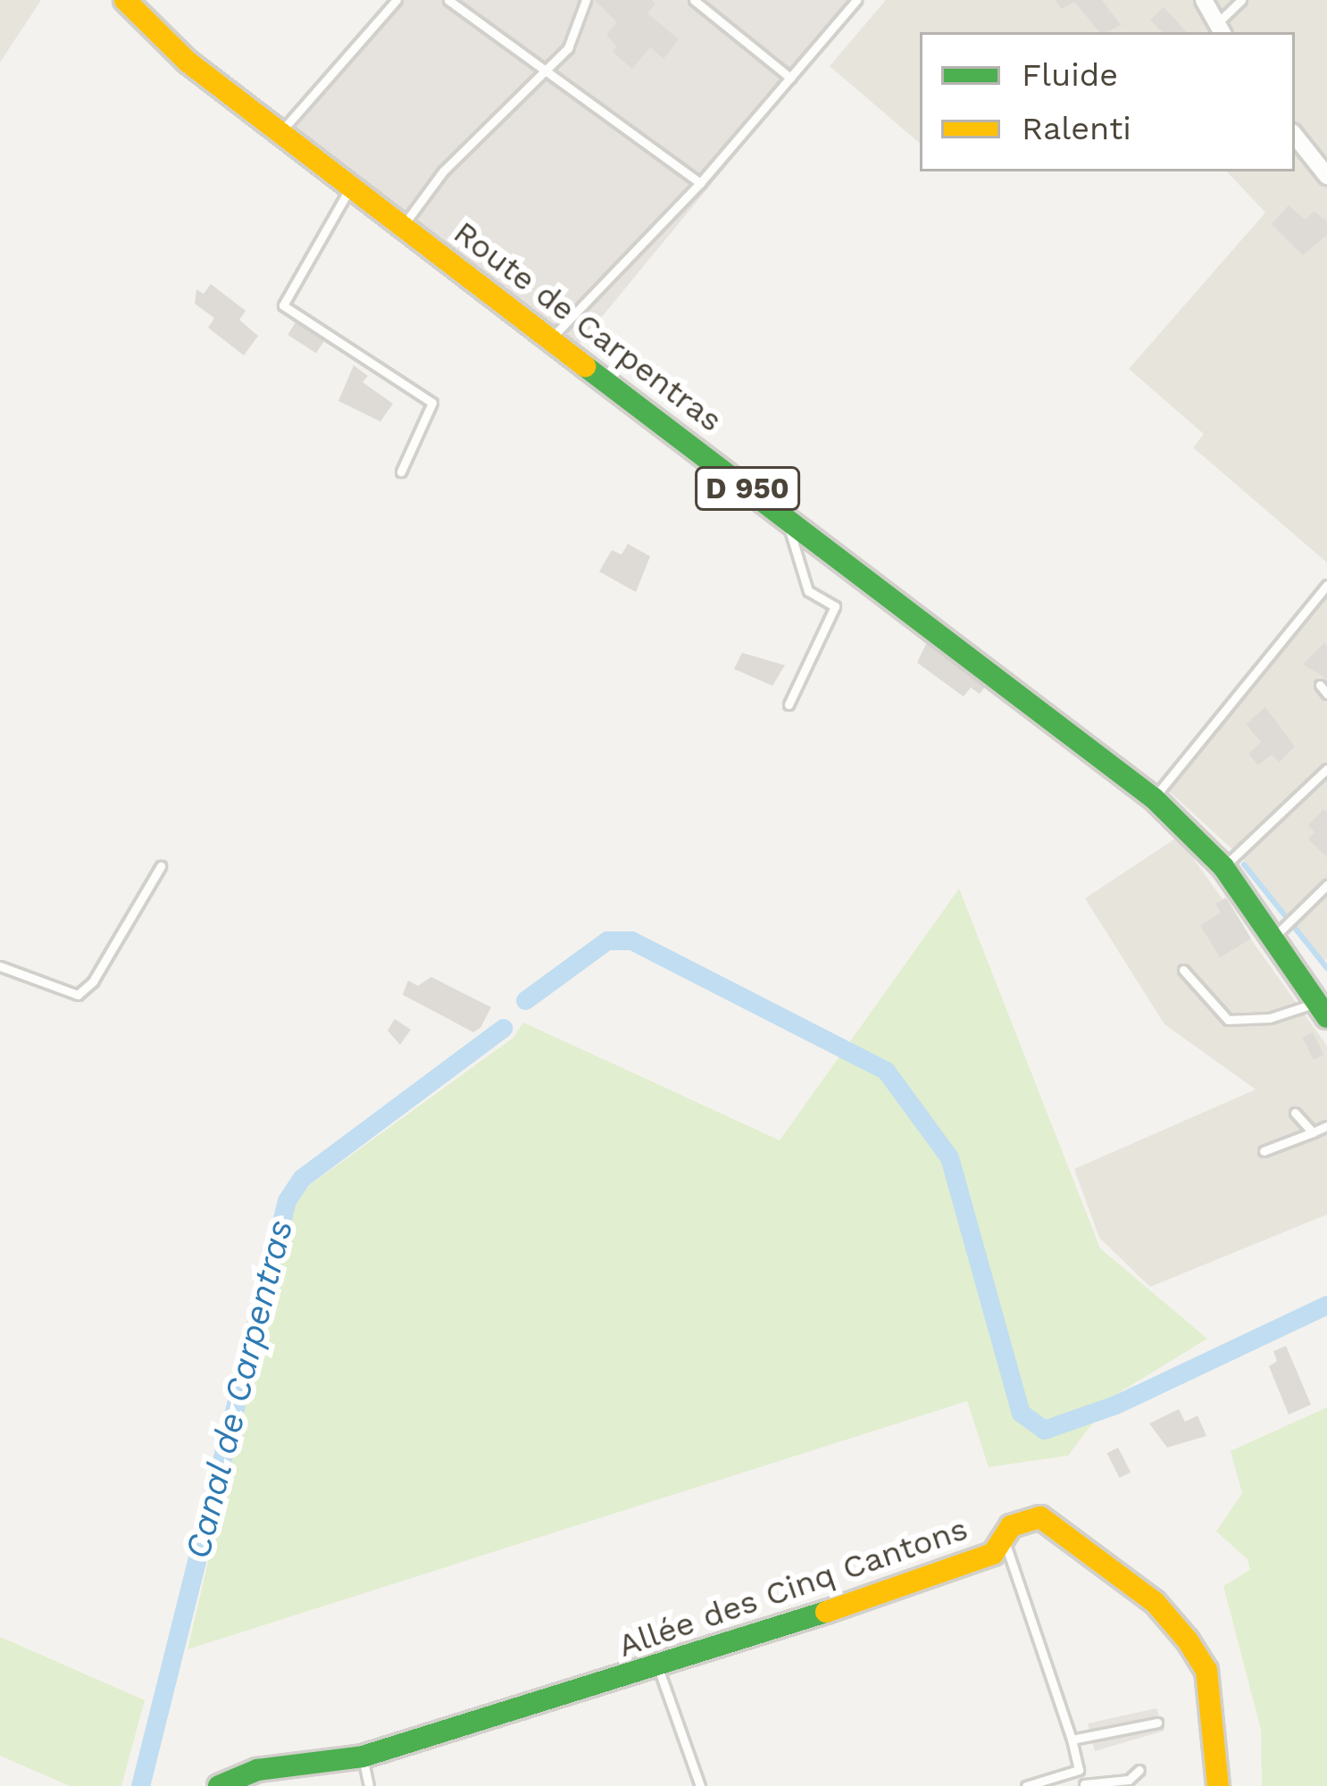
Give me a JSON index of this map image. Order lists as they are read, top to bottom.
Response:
{
  "streets": {
    "main road": ["Route de Carpentras", "D 950", "Allée des Cinq Cantons"]
  },
  "water": ["Canal de Carpentras"],
  "legend": ["Fluide", "Ralenti"]
}
